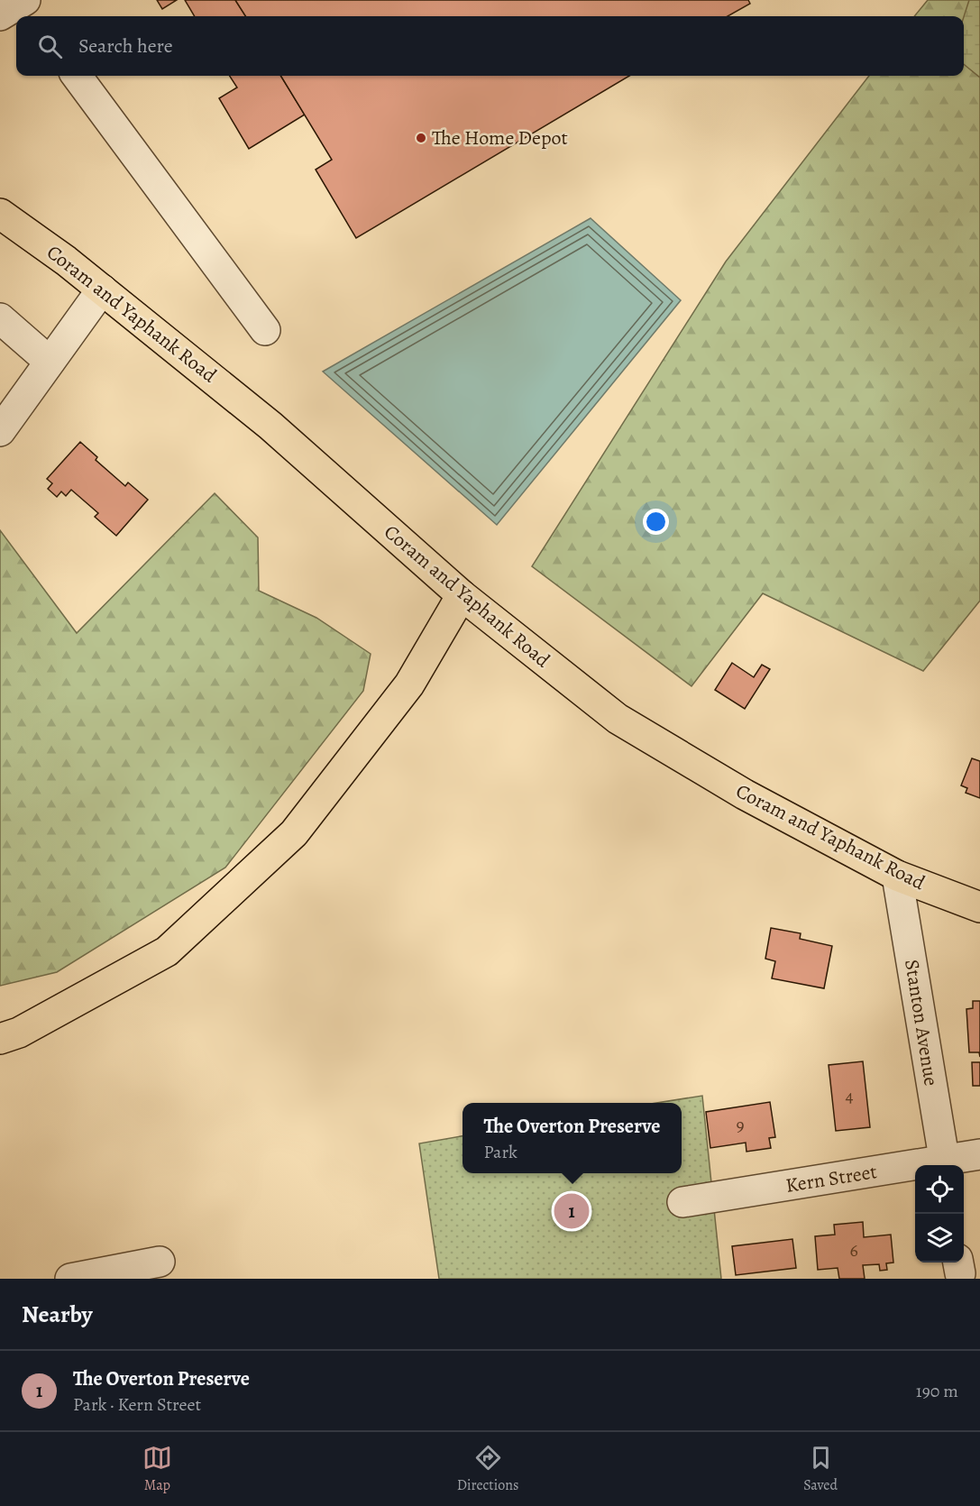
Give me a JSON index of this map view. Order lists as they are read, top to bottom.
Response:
{
  "streets": {
    "main road": ["Coram and Yaphank Road"],
    "street": ["Stanton Avenue", "Kern Street"]
  },
  "crossings": [
    ["Coram and Yaphank Road", "Stanton Avenue"],
    ["Stanton Avenue", "Kern Street"]
  ],
  "places": ["The Home Depot"],
  "house_numbers": ["4", "9", "6"],
  "page": {
    "search": "Search here",
    "popup": ["The Overton Preserve", "Park"],
    "pins": "1",
    "heading": "Nearby",
    "list": [
      {
        "mark": "1",
        "name": "The Overton Preserve",
        "note": "Park · Kern Street",
        "value": "190 m"
      }
    ],
    "nav": ["Map", "Directions", "Saved"]
  }
}
